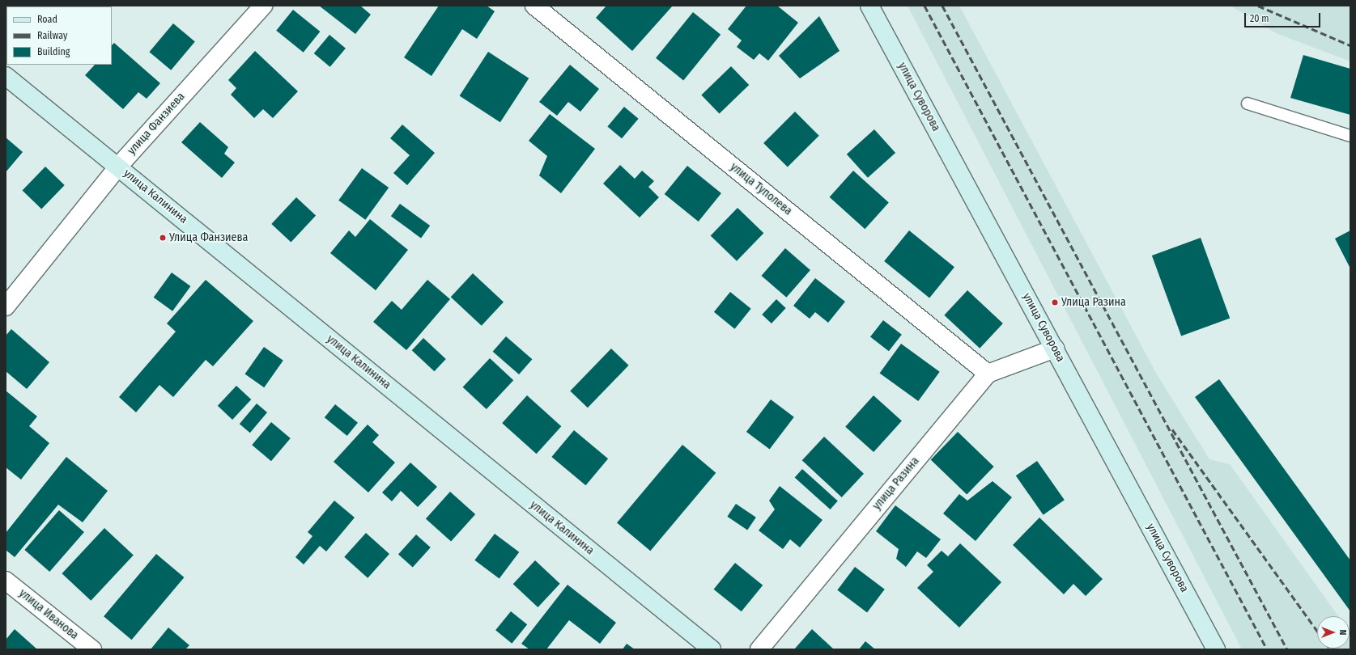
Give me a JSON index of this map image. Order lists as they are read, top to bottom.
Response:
{
  "streets": {
    "street": [
      "улица Суворова",
      "улица Фанзиева",
      "улица Туполева",
      "улица Калинина",
      "улица Разина",
      "улица Иванова"
    ]
  },
  "crossings": [
    ["улица Суворова", "улица Разина"],
    ["улица Фанзиева", "улица Калинина"],
    ["улица Туполева", "улица Разина"]
  ],
  "places": ["Улица Фанзиева", "Улица Разина"],
  "legend": ["Road", "Railway", "Building"],
  "scale_bar": "20 m",
  "north": "right"
}
